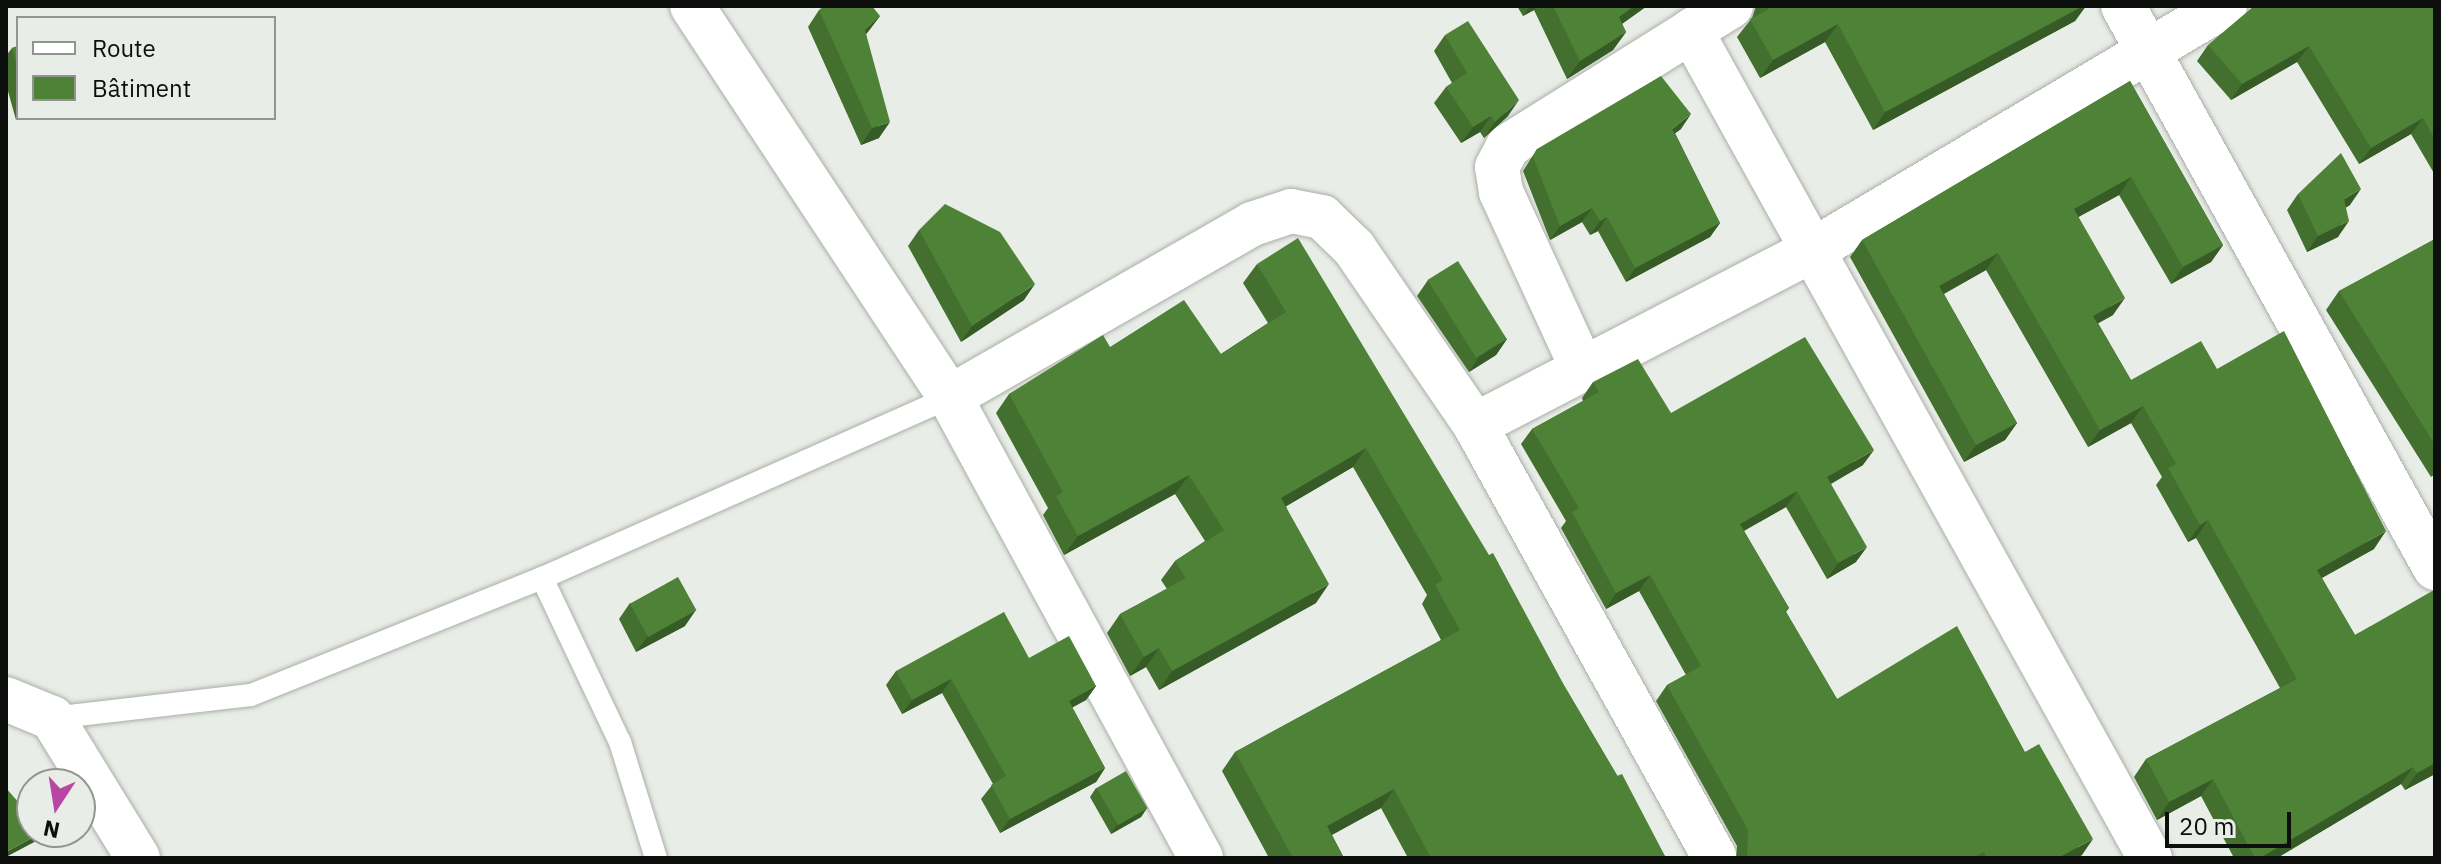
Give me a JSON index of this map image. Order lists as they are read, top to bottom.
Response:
{
  "legend": ["Route", "Bâtiment"],
  "scale_bar": "20 m",
  "north": "bottom"
}
